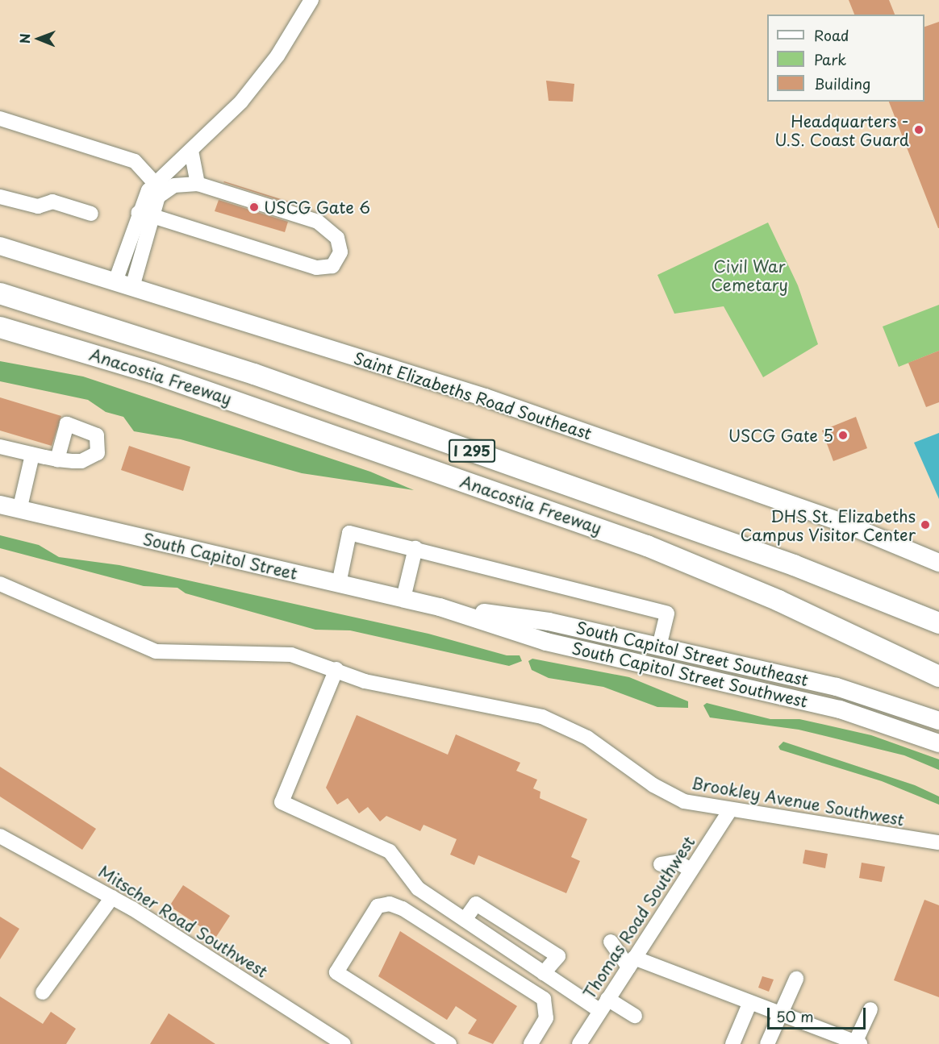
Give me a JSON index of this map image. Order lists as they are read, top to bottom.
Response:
{
  "streets": {
    "highway": ["Anacostia Freeway", "I 295"],
    "main road": [
      "Saint Elizabeths Road Southeast",
      "South Capitol Street",
      "South Capitol Street Southeast",
      "South Capitol Street Southwest"
    ],
    "street": ["Brookley Avenue Southwest", "Thomas Road Southwest", "Mitscher Road Southwest"]
  },
  "crossings": [
    ["South Capitol Street", "South Capitol Street Southeast"],
    ["South Capitol Street", "South Capitol Street Southwest"],
    ["South Capitol Street Southeast", "South Capitol Street Southwest"],
    ["Brookley Avenue Southwest", "Thomas Road Southwest"]
  ],
  "parks": ["Civil War Cemetary"],
  "places": [
    "Headquarters - U.S. Coast Guard",
    "USCG Gate 6",
    "USCG Gate 5",
    "DHS St. Elizabeths Campus Visitor Center"
  ],
  "legend": ["Road", "Park", "Building"],
  "scale_bar": "50 m",
  "north": "left"
}
